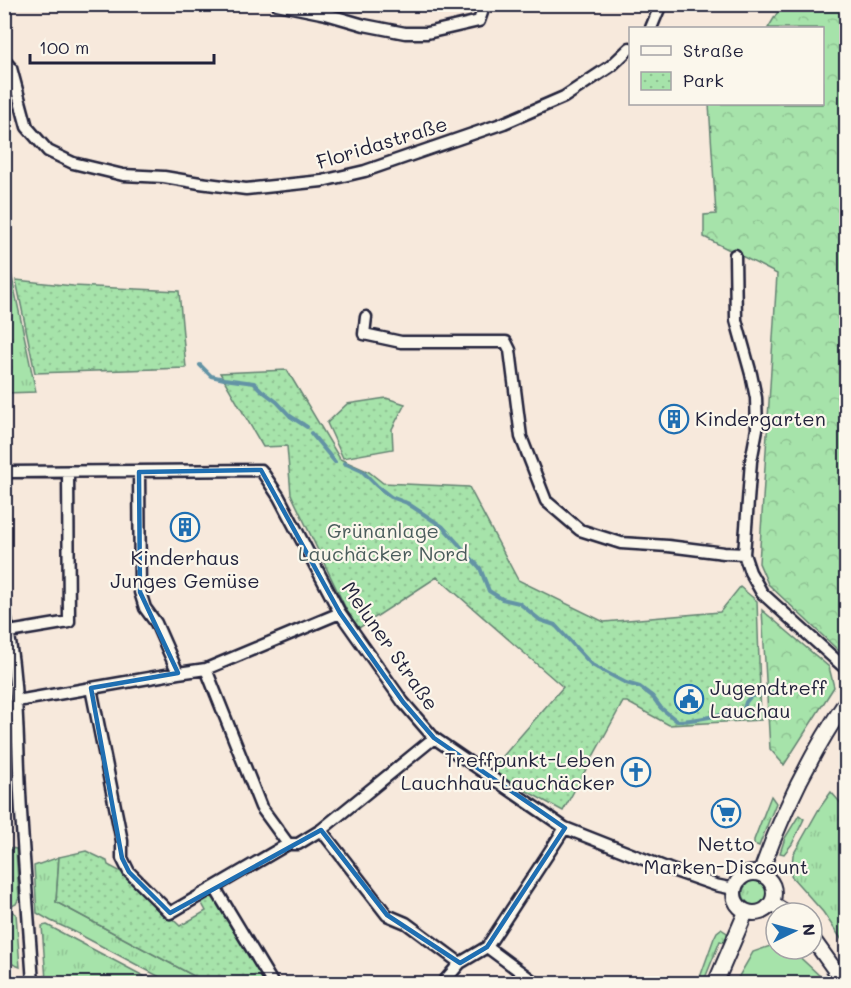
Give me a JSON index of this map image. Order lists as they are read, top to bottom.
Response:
{
  "streets": {
    "street": ["Floridastraße", "Meluner Straße"]
  },
  "parks": ["Grünanlage Lauchäcker Nord"],
  "places": {
    "building": ["Kindergarten", "Kinderhaus Junges Gemüse"],
    "public building": ["Jugendtreff Lauchau"],
    "church": ["Treffpunkt-Leben Lauchhau-Lauchäcker"],
    "supermarket": ["Netto Marken-Discount"]
  },
  "legend": ["Straße", "Park"],
  "scale_bar": "100 m",
  "north": "right"
}
